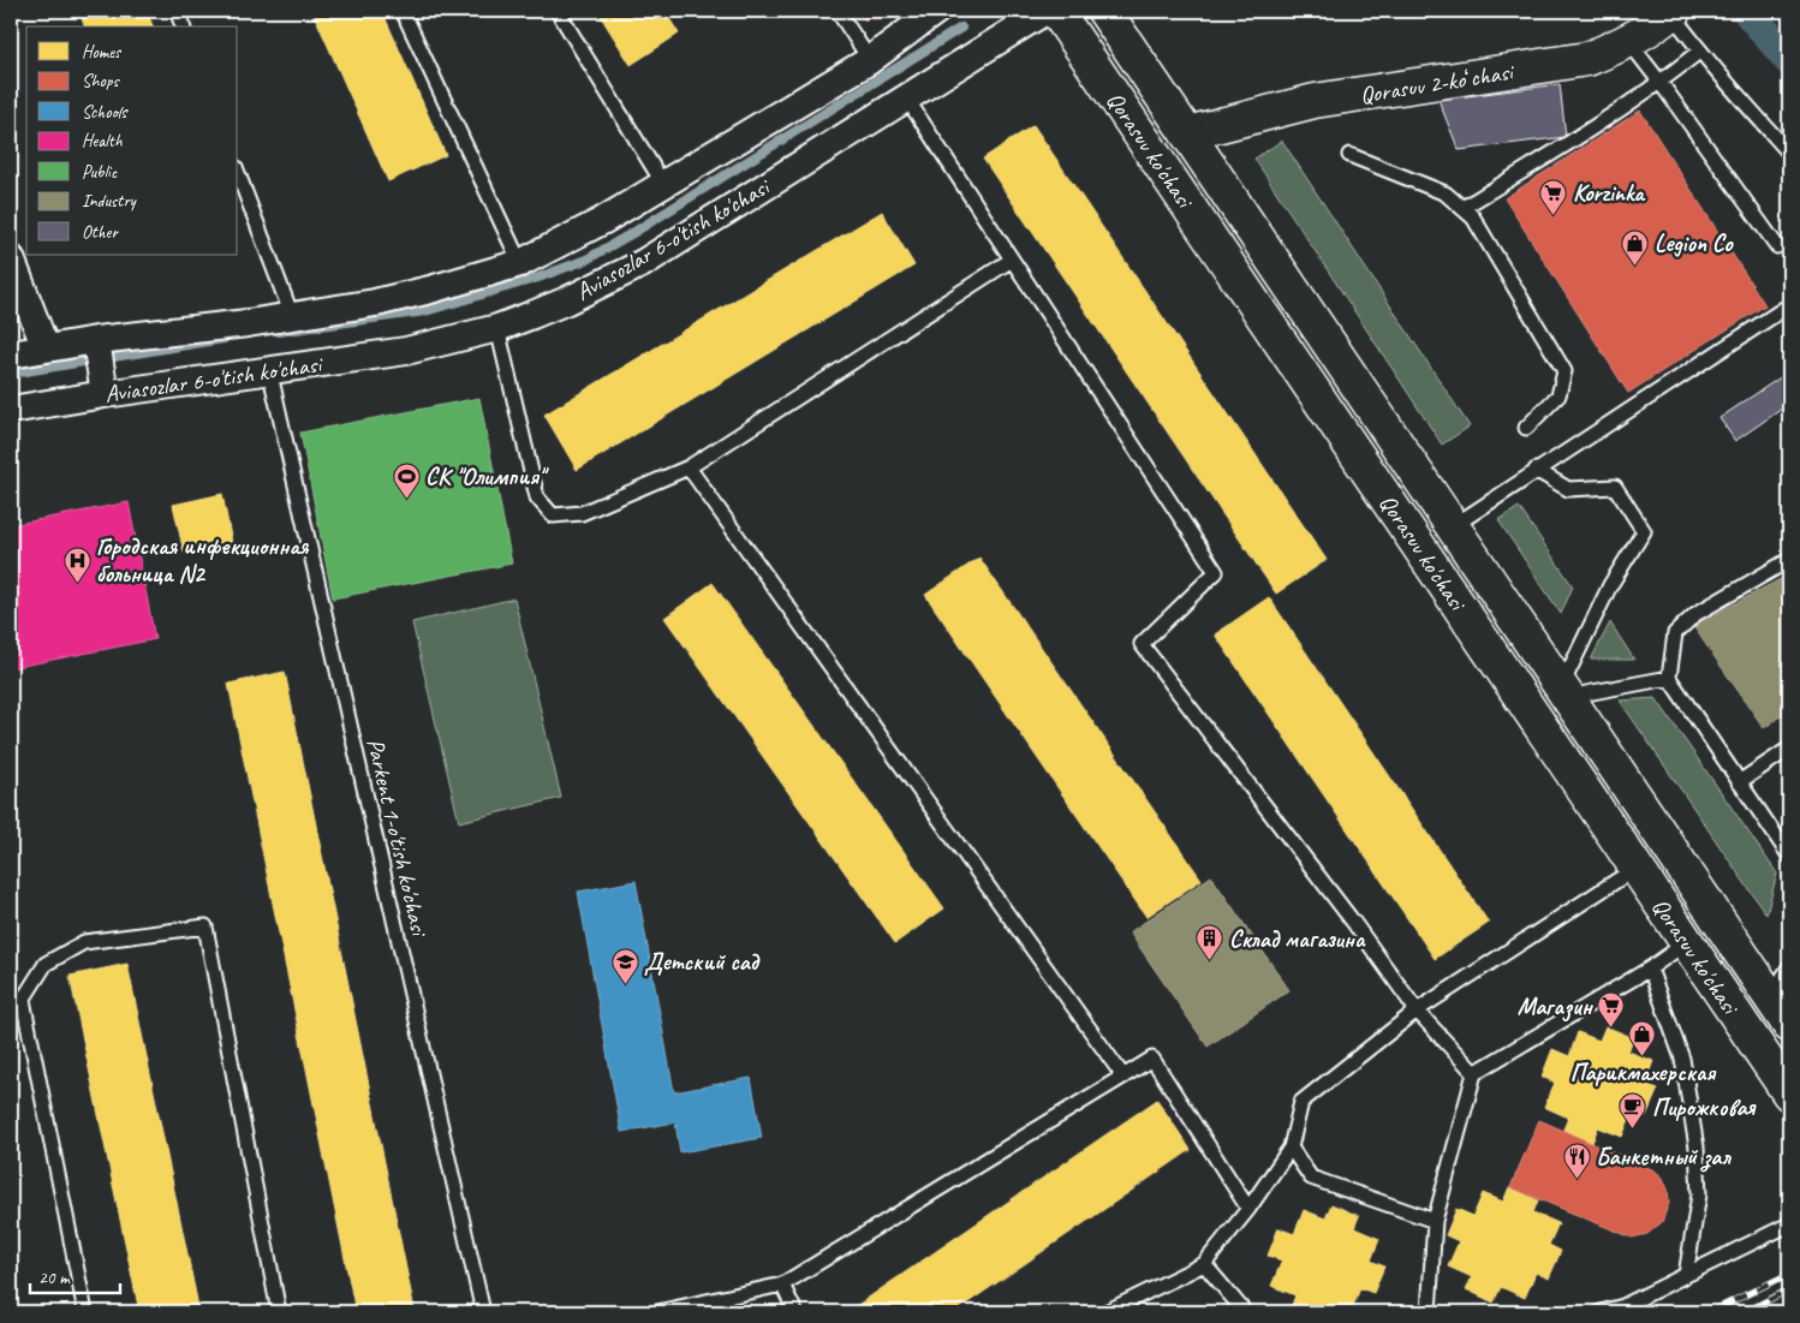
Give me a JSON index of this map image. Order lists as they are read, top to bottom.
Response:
{
  "streets": {
    "main road": ["Qorasuv 2-koʻchasi", "Qorasuv ko'chasi"],
    "street": ["Aviasozlar 6-o'tish ko'chasi"],
    "lane": ["Parkent 1-o'tish ko'chasi"]
  },
  "crossings": [
    ["Qorasuv 2-koʻchasi", "Qorasuv ko'chasi"],
    ["Aviasozlar 6-o'tish ko'chasi", "Parkent 1-o'tish ko'chasi"]
  ],
  "places": {
    "supermarket": ["Korzinka", "Магазин"],
    "shop": ["Legion Co", "Парикмахерская"],
    "sports": ["СК \"Олимпия\""],
    "hospital": ["Городская инфекционная больница N2"],
    "building": ["Склад магазина"],
    "school or university": ["Детский сад"],
    "cafe": ["Пирожковая"],
    "restaurant": ["Банкетный зал"]
  },
  "legend": [
    "Homes",
    "Shops",
    "Schools",
    "Health",
    "Public",
    "Industry",
    "Other"
  ],
  "scale_bar": "20 m"
}
